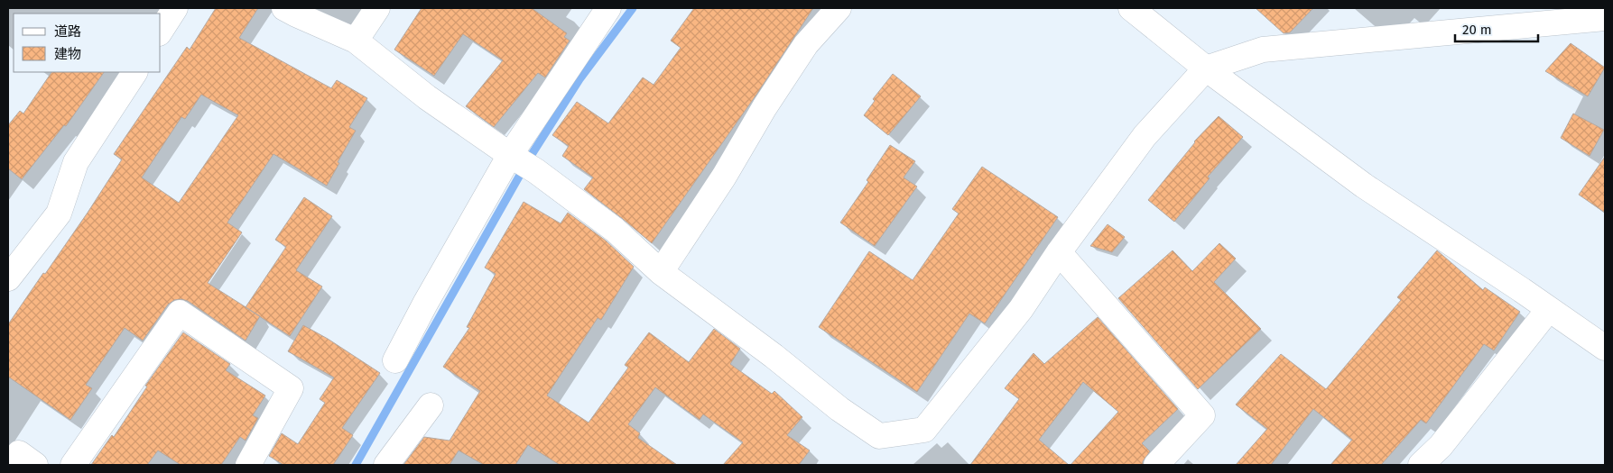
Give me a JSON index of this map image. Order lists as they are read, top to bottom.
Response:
{
  "legend": ["道路", "建物"],
  "scale_bar": "20 m"
}
